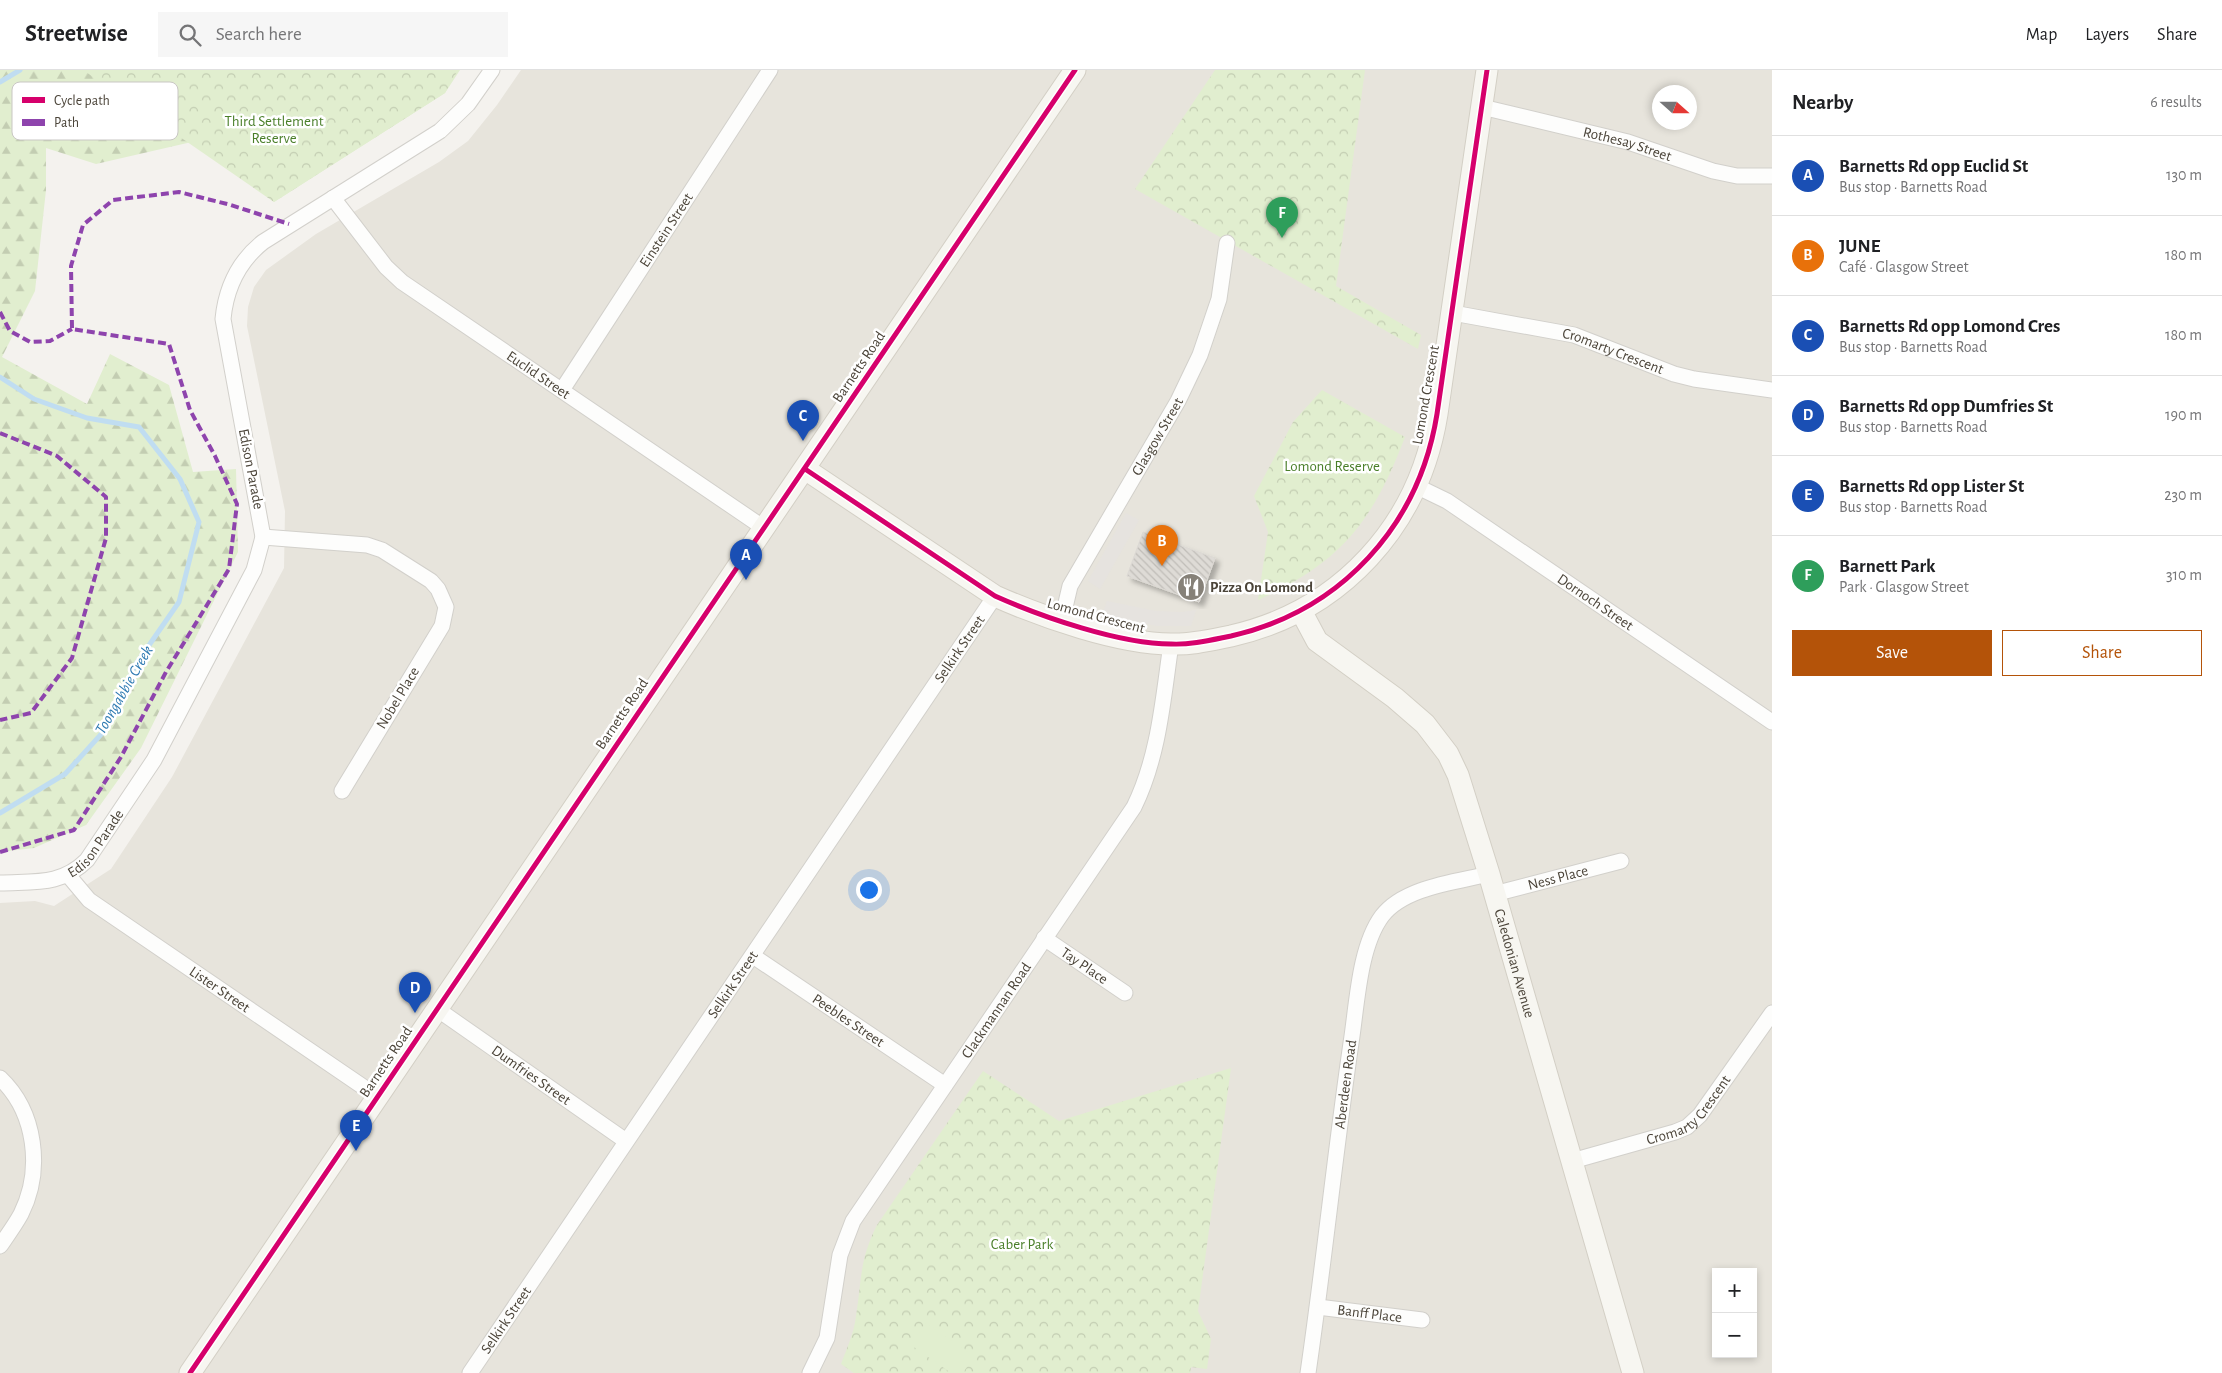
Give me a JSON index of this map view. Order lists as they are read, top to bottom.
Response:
{
  "streets": {
    "street": [
      "Rothesay Street",
      "Einstein Street",
      "Cromarty Crescent",
      "Barnetts Road",
      "Euclid Street",
      "Lomond Crescent",
      "Glasgow Street",
      "Edison Parade",
      "Dornoch Street",
      "Selkirk Street",
      "Nobel Place",
      "Ness Place",
      "Caledonian Avenue",
      "Tay Place",
      "Lister Street",
      "Clackmannan Road",
      "Peebles Street",
      "Dumfries Street",
      "Aberdeen Road",
      "Banff Place"
    ]
  },
  "crossings": [
    ["Rothesay Street", "Lomond Crescent"],
    ["Einstein Street", "Euclid Street"],
    ["Cromarty Crescent", "Lomond Crescent"],
    ["Cromarty Crescent", "Caledonian Avenue"],
    ["Barnetts Road", "Euclid Street"],
    ["Barnetts Road", "Lomond Crescent"],
    ["Barnetts Road", "Lister Street"],
    ["Barnetts Road", "Dumfries Street"],
    ["Euclid Street", "Edison Parade"],
    ["Lomond Crescent", "Glasgow Street"],
    ["Lomond Crescent", "Dornoch Street"],
    ["Lomond Crescent", "Selkirk Street"],
    ["Lomond Crescent", "Caledonian Avenue"],
    ["Lomond Crescent", "Clackmannan Road"],
    ["Edison Parade", "Nobel Place"],
    ["Edison Parade", "Lister Street"],
    ["Selkirk Street", "Peebles Street"],
    ["Selkirk Street", "Dumfries Street"],
    ["Ness Place", "Caledonian Avenue"],
    ["Ness Place", "Aberdeen Road"],
    ["Caledonian Avenue", "Aberdeen Road"],
    ["Tay Place", "Clackmannan Road"],
    ["Clackmannan Road", "Peebles Street"],
    ["Aberdeen Road", "Banff Place"]
  ],
  "water": ["Toongabbie Creek"],
  "parks": ["Third Settlement Reserve", "Lomond Reserve", "Caber Park"],
  "places": {
    "restaurant": ["Pizza On Lomond"]
  },
  "legend": ["Cycle path", "Path"],
  "north": "right",
  "page": {
    "header": "Streetwise",
    "search": "Search here",
    "nav": ["Map", "Layers", "Share"],
    "heading": ["Nearby", "6 results"],
    "list": [
      {
        "mark": "A",
        "name": "Barnetts Rd opp Euclid St",
        "note": "Bus stop · Barnetts Road",
        "value": "130 m"
      },
      {
        "mark": "B",
        "name": "JUNE",
        "note": "Café · Glasgow Street",
        "value": "180 m"
      },
      {
        "mark": "C",
        "name": "Barnetts Rd opp Lomond Cres",
        "note": "Bus stop · Barnetts Road",
        "value": "180 m"
      },
      {
        "mark": "D",
        "name": "Barnetts Rd opp Dumfries St",
        "note": "Bus stop · Barnetts Road",
        "value": "190 m"
      },
      {
        "mark": "E",
        "name": "Barnetts Rd opp Lister St",
        "note": "Bus stop · Barnetts Road",
        "value": "230 m"
      },
      {
        "mark": "F",
        "name": "Barnett Park",
        "note": "Park · Glasgow Street",
        "value": "310 m"
      }
    ],
    "pins": [
      "F",
      "C",
      "B",
      "A",
      "D",
      "E"
    ],
    "buttons": ["Save", "Share"],
    "map_buttons": ["+", "−"]
  }
}
